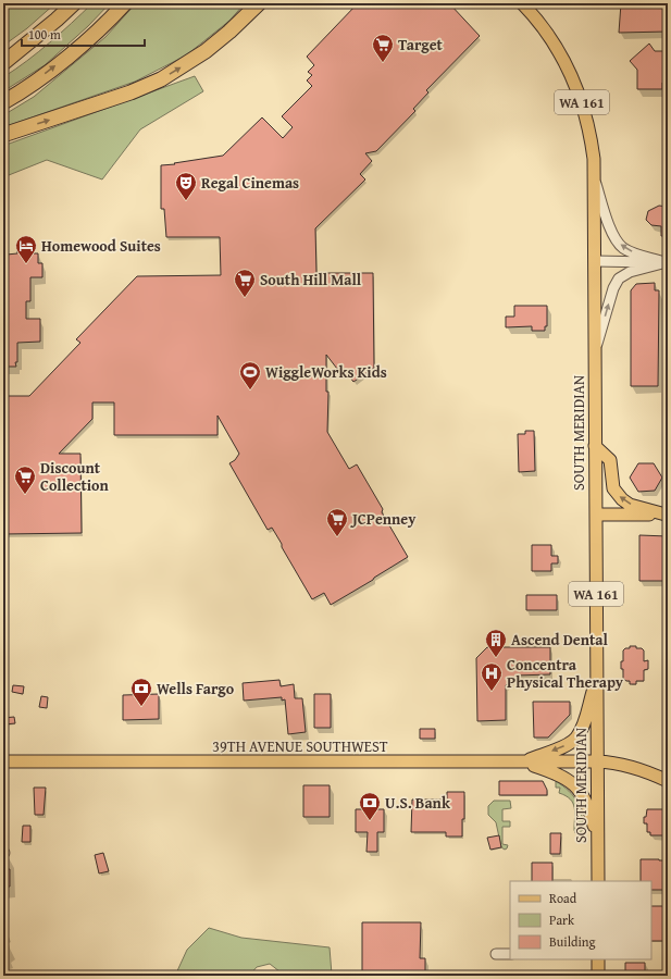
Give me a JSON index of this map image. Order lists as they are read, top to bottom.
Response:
{
  "streets": {
    "main road": ["WA 161", "SOUTH MERIDIAN", "39TH AVENUE SOUTHWEST"]
  },
  "crossings": [
    ["SOUTH MERIDIAN", "39TH AVENUE SOUTHWEST"]
  ],
  "places": {
    "supermarket": [
      "Target",
      "South Hill Mall",
      "Discount Collection",
      "JCPenney"
    ],
    "theatre": ["Regal Cinemas"],
    "hotel": ["Homewood Suites"],
    "sports": ["WiggleWorks Kids"],
    "building": ["Ascend Dental"],
    "hospital": ["Concentra Physical Therapy"],
    "bank": ["Wells Fargo", "U.S. Bank"]
  },
  "legend": ["Road", "Park", "Building"],
  "scale_bar": "100 m"
}
